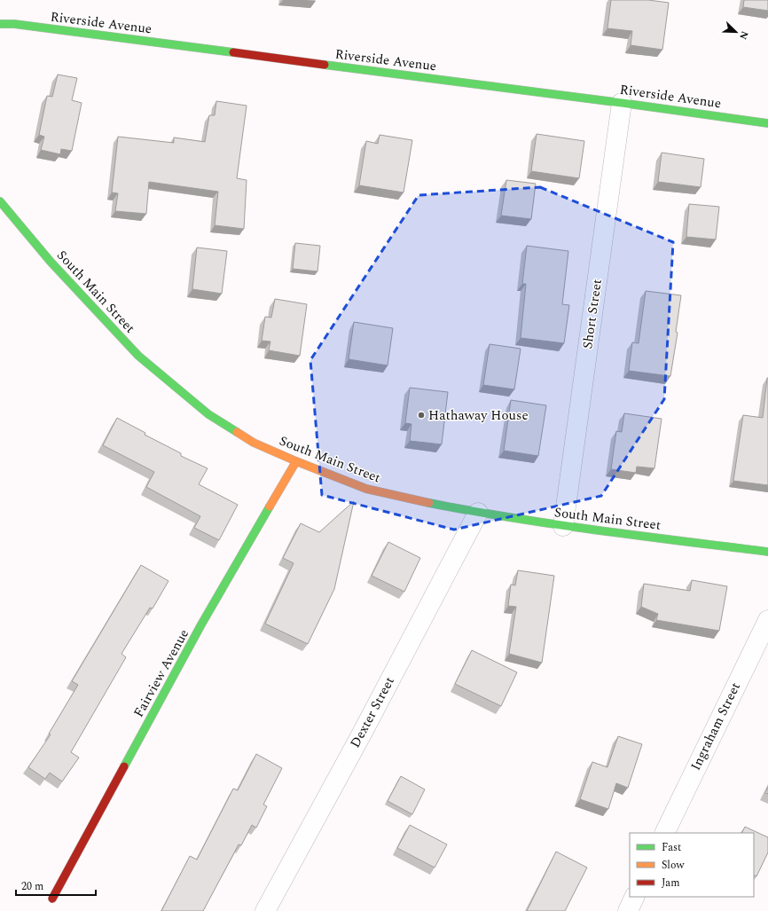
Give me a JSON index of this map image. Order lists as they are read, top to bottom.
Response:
{
  "streets": {
    "street": [
      "Riverside Avenue",
      "South Main Street",
      "Short Street",
      "Fairview Avenue",
      "Dexter Street",
      "Ingraham Street"
    ]
  },
  "crossings": [
    ["Riverside Avenue", "Short Street"],
    ["South Main Street", "Short Street"],
    ["South Main Street", "Fairview Avenue"],
    ["South Main Street", "Dexter Street"]
  ],
  "places": ["Hathaway House"],
  "legend": ["Fast", "Slow", "Jam"],
  "scale_bar": "20 m",
  "north": "bottom right"
}
